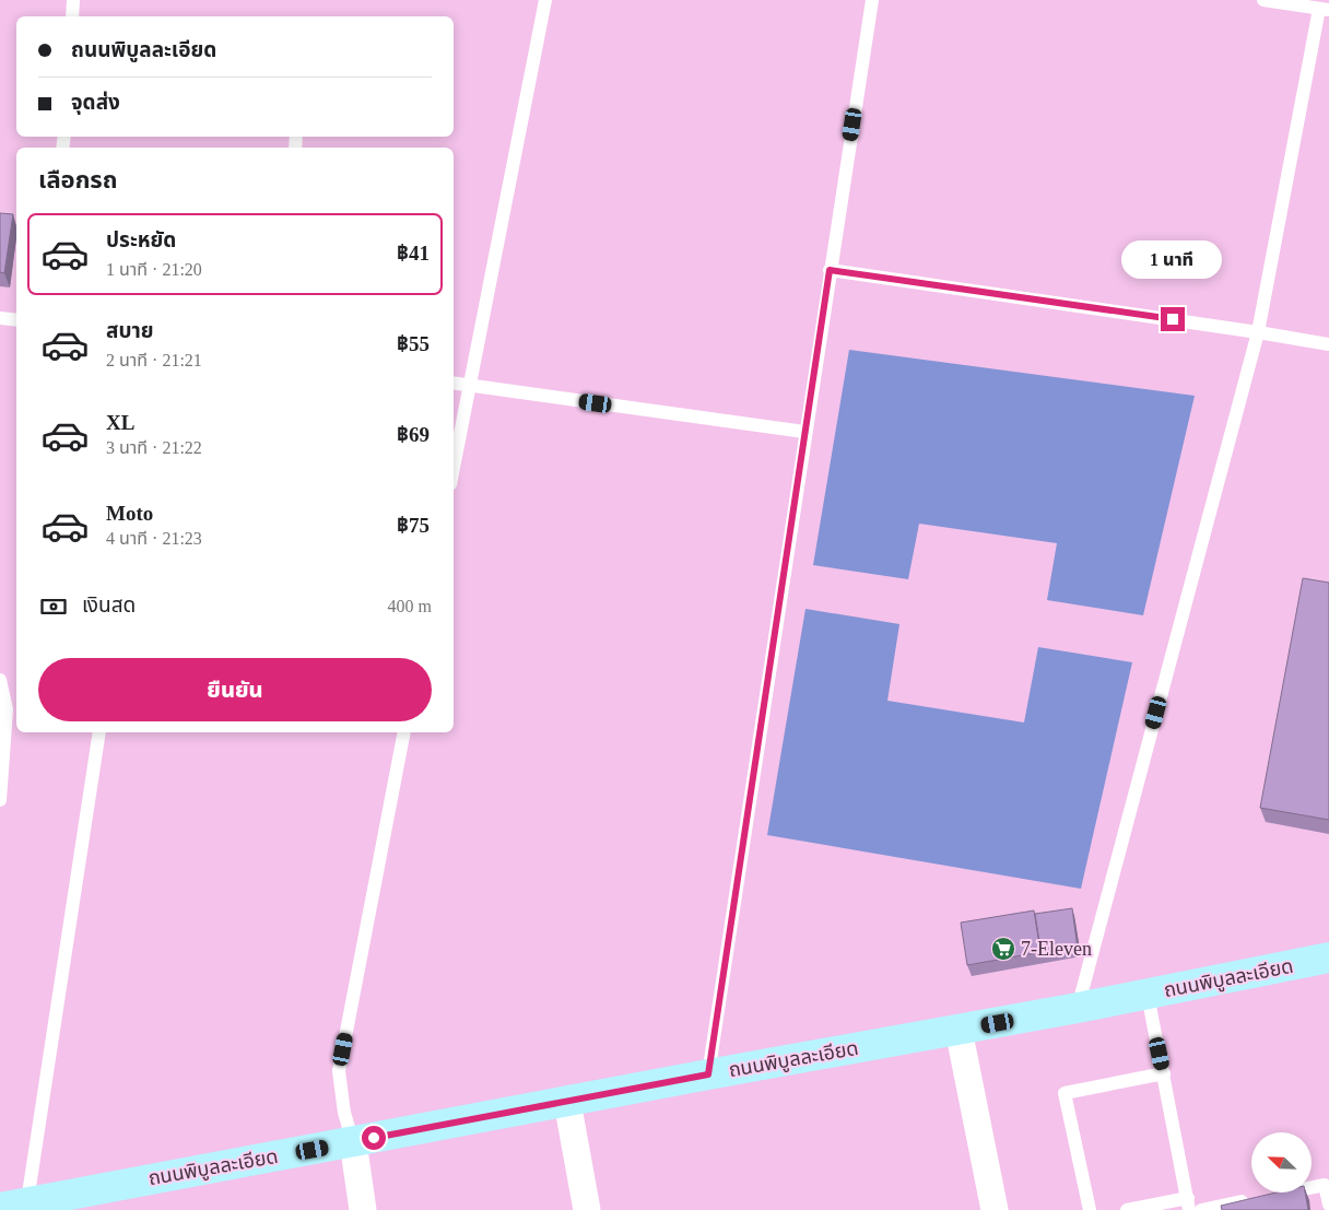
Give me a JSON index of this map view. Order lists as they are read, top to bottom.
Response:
{
  "streets": {
    "street": ["ถนนพิบูลละเอียด"]
  },
  "places": {
    "supermarket": ["7-Eleven"]
  },
  "north": "top left",
  "page": {
    "banner": ["ถนนพิบูลละเอียด", "จุดส่ง"],
    "heading": "เลือกรถ",
    "list": [
      {
        "name": "ประหยัด",
        "note": "1 นาที · 21:20",
        "value": "฿41"
      },
      {
        "name": "สบาย",
        "note": "2 นาที · 21:21",
        "value": "฿55"
      },
      {
        "name": "XL",
        "note": "3 นาที · 21:22",
        "value": "฿69"
      },
      {
        "name": "Moto",
        "note": "4 นาที · 21:23",
        "value": "฿75"
      }
    ],
    "bubble": "1 นาที",
    "pay": ["เงินสด", "400 m"],
    "buttons": "ยืนยัน"
  }
}
